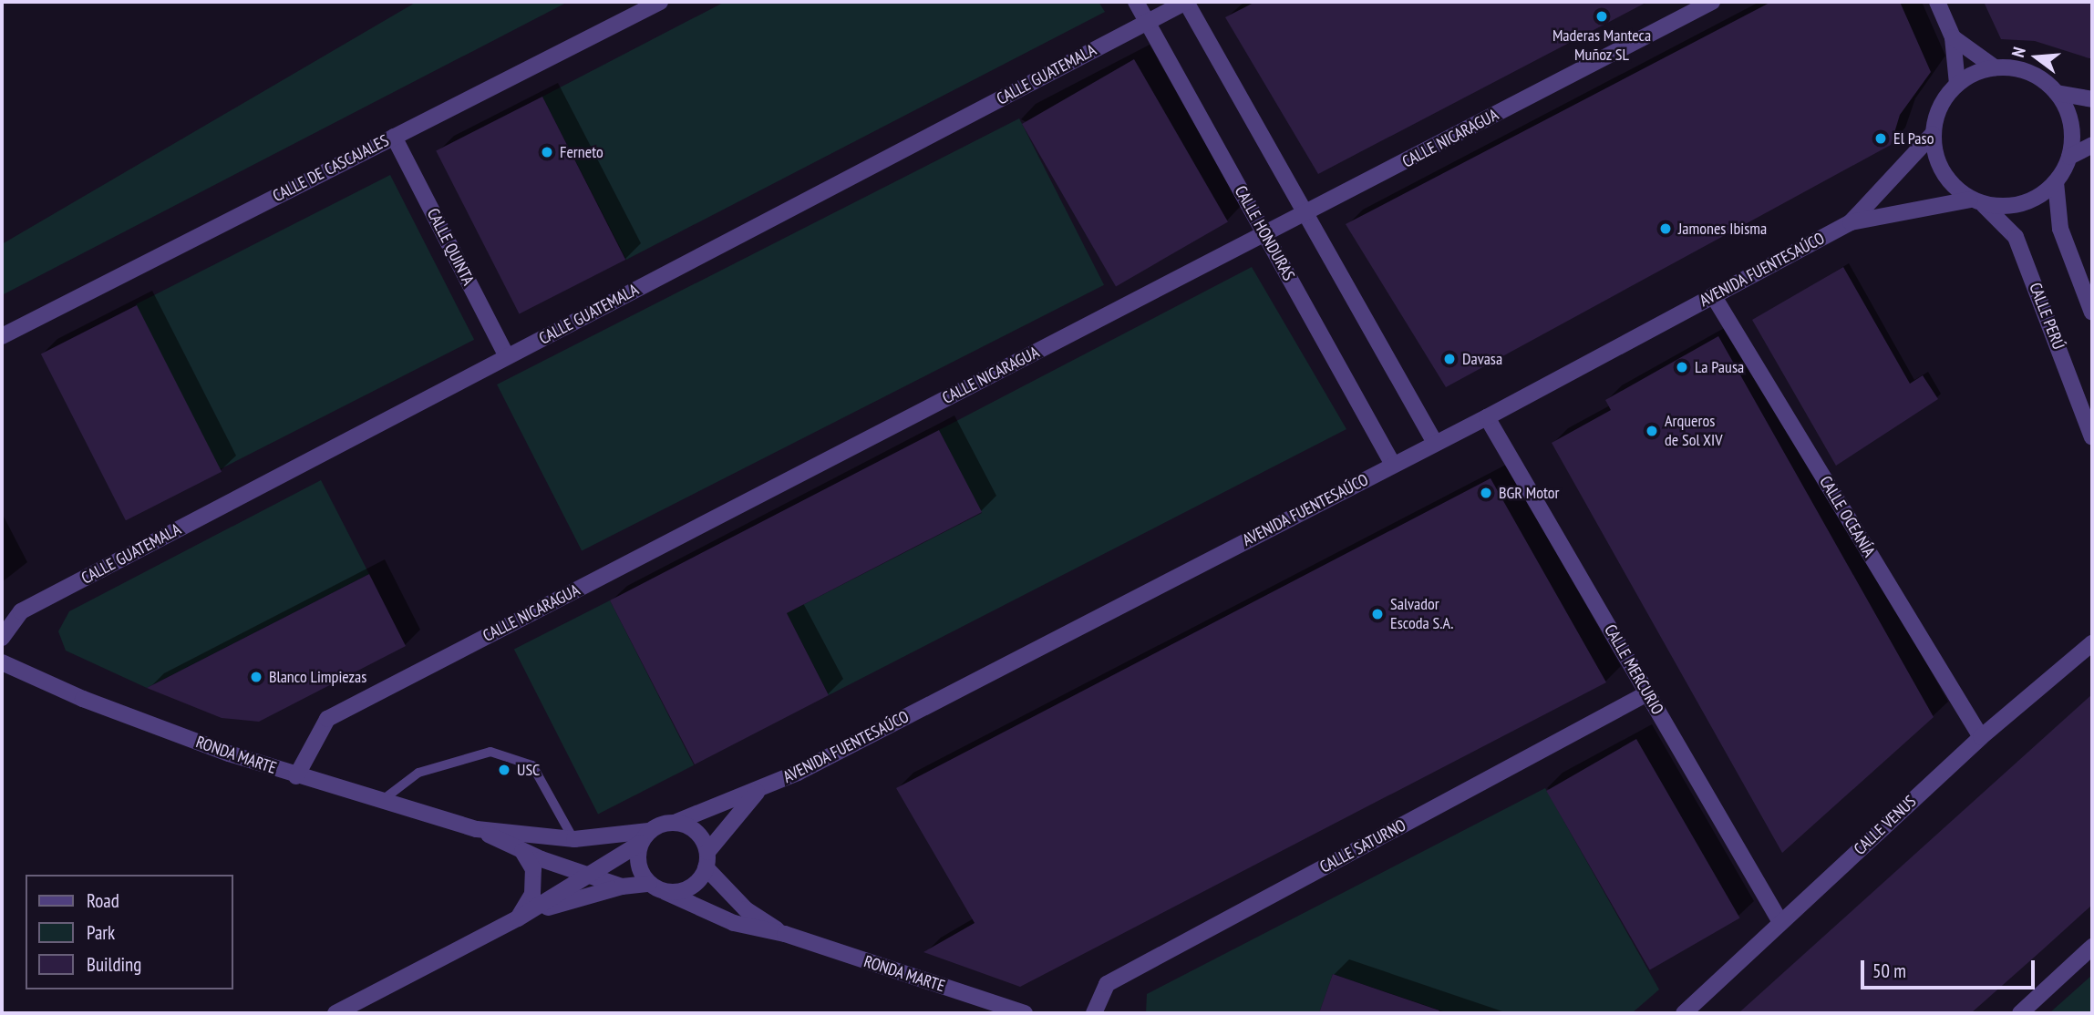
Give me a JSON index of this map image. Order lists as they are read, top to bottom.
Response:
{
  "streets": {
    "street": [
      "CALLE GUATEMALA",
      "CALLE NICARAGUA",
      "CALLE DE CASCAJALES",
      "CALLE HONDURAS",
      "CALLE QUINTA",
      "AVENIDA FUENTESAÚCO",
      "CALLE PERÚ",
      "CALLE OCEANÍA",
      "CALLE MERCURIO",
      "RONDA MARTE",
      "CALLE VENUS",
      "CALLE SATURNO"
    ]
  },
  "crossings": [
    ["CALLE GUATEMALA", "CALLE HONDURAS"],
    ["CALLE GUATEMALA", "CALLE QUINTA"],
    ["CALLE NICARAGUA", "CALLE HONDURAS"],
    ["CALLE NICARAGUA", "RONDA MARTE"],
    ["CALLE DE CASCAJALES", "CALLE QUINTA"],
    ["CALLE HONDURAS", "AVENIDA FUENTESAÚCO"],
    ["AVENIDA FUENTESAÚCO", "CALLE PERÚ"],
    ["AVENIDA FUENTESAÚCO", "CALLE OCEANÍA"],
    ["AVENIDA FUENTESAÚCO", "CALLE MERCURIO"],
    ["AVENIDA FUENTESAÚCO", "RONDA MARTE"],
    ["CALLE OCEANÍA", "CALLE VENUS"],
    ["CALLE MERCURIO", "CALLE VENUS"],
    ["CALLE MERCURIO", "CALLE SATURNO"]
  ],
  "places": [
    "Maderas Manteca Muñoz SL",
    "El Paso",
    "Ferneto",
    "Jamones Ibisma",
    "Davasa",
    "La Pausa",
    "Arqueros de Sol XIV",
    "BGR Motor",
    "Salvador Escoda S.A.",
    "Blanco Limpiezas",
    "USC"
  ],
  "legend": ["Road", "Park", "Building"],
  "scale_bar": "50 m",
  "north": "left"
}
